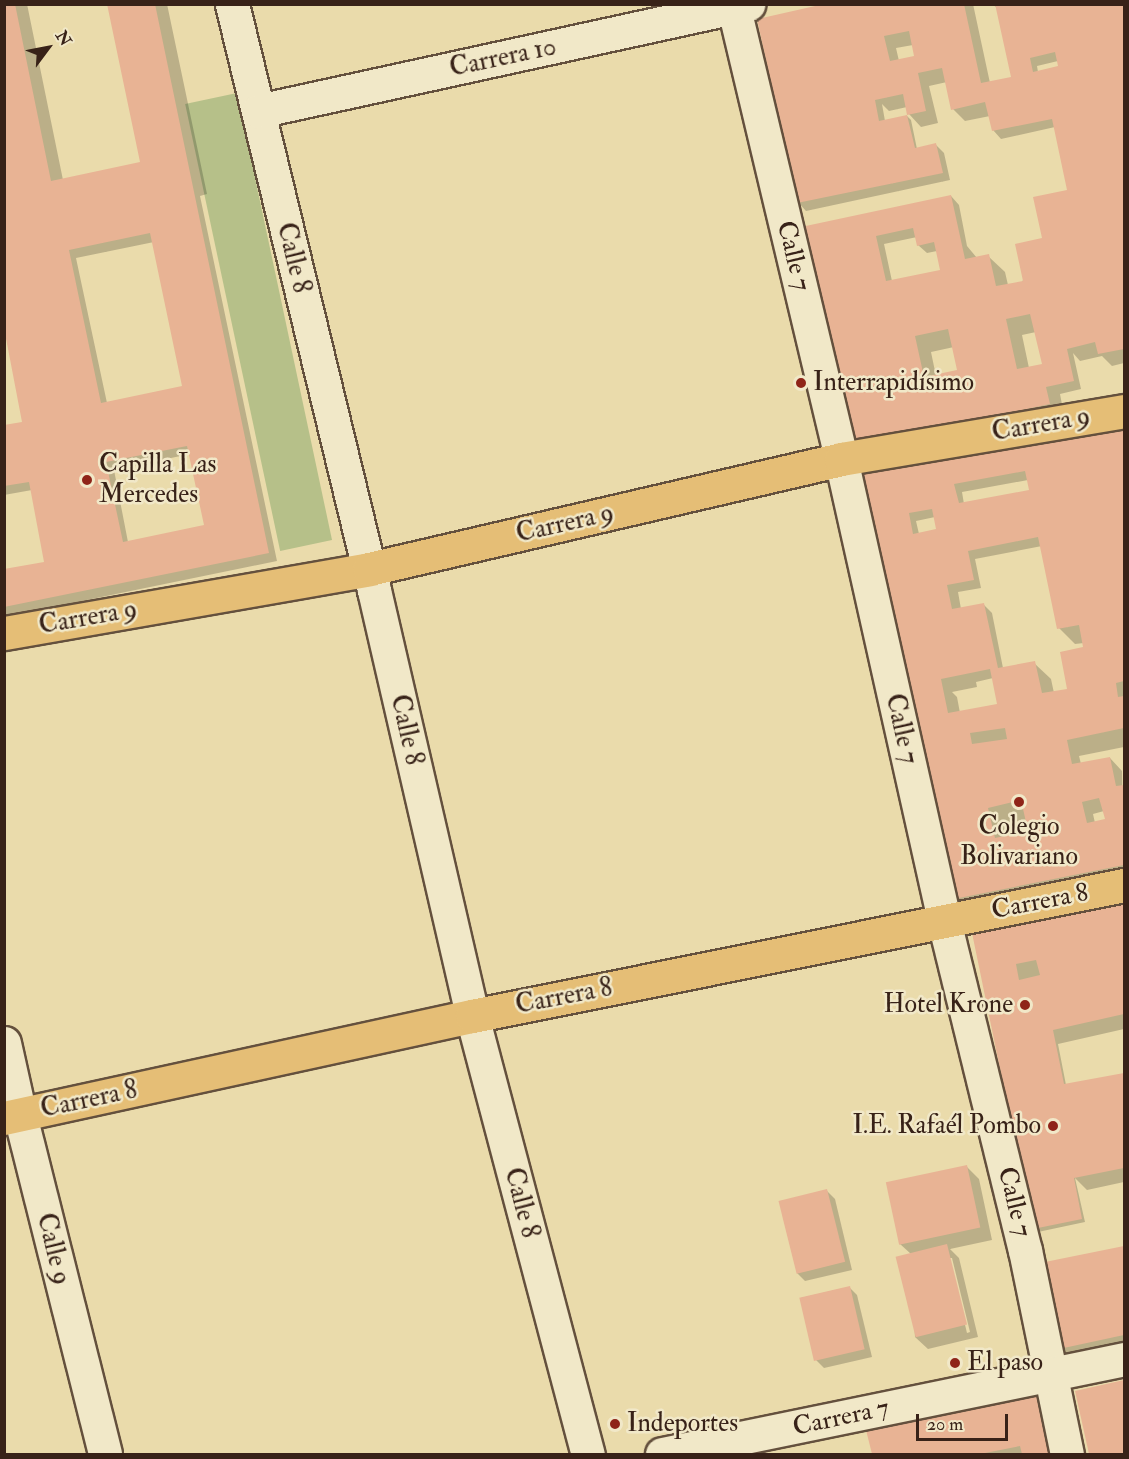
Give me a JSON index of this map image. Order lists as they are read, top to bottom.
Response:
{
  "streets": {
    "main road": ["Carrera 9", "Carrera 8"],
    "street": [
      "Carrera 10",
      "Calle 7",
      "Calle 8",
      "Calle 9",
      "Carrera 7"
    ]
  },
  "crossings": [
    ["Carrera 10", "Calle 7"],
    ["Carrera 10", "Calle 8"],
    ["Calle 7", "Carrera 9"],
    ["Calle 7", "Carrera 8"],
    ["Calle 7", "Carrera 7"],
    ["Calle 8", "Carrera 9"],
    ["Calle 8", "Carrera 8"],
    ["Carrera 8", "Calle 9"]
  ],
  "places": [
    "Interrapidísimo",
    "Capilla Las Mercedes",
    "Colegio Bolivariano",
    "Hotel Krone",
    "I.E. Rafaél Pombo",
    "El paso",
    "Indeportes"
  ],
  "scale_bar": "20 m",
  "north": "top right"
}
